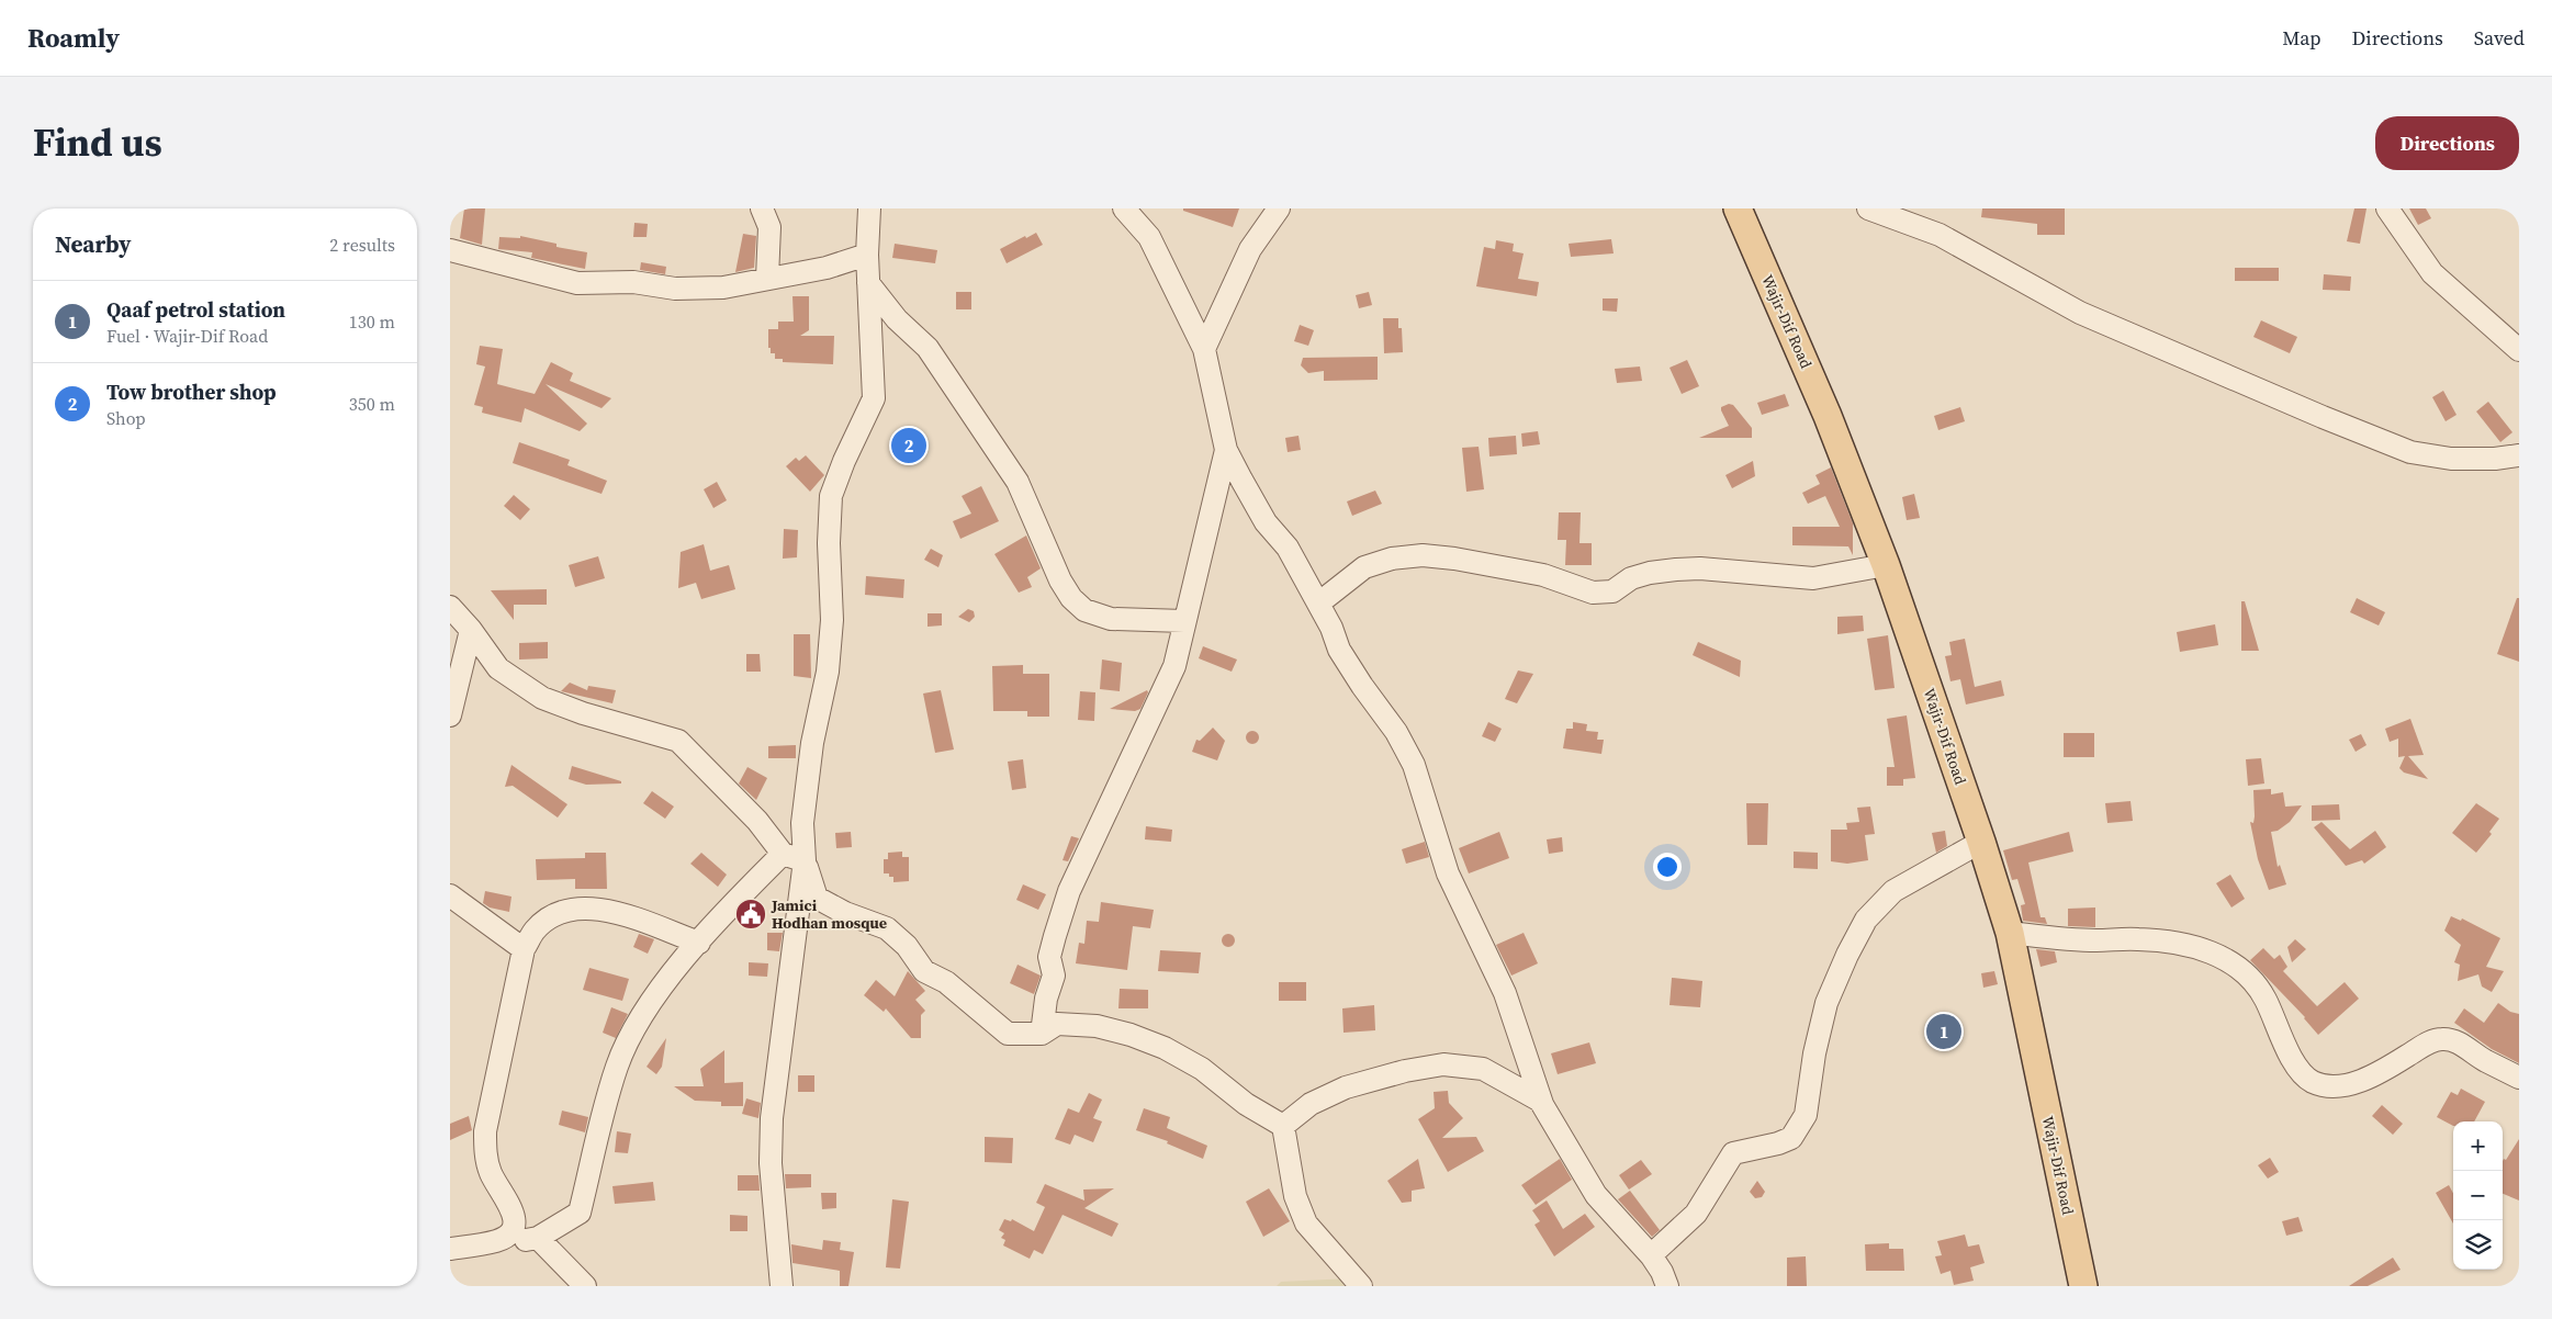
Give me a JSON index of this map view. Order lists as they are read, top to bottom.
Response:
{
  "streets": {
    "main road": ["Wajir-Dif Road"]
  },
  "places": {
    "public building": ["Jamici Hodhan mosque"]
  },
  "page": {
    "header": "Roamly",
    "nav": ["Map", "Directions", "Saved"],
    "title": "Find us",
    "buttons": "Directions",
    "heading": ["Nearby", "2 results"],
    "list": [
      {
        "mark": "1",
        "name": "Qaaf petrol station",
        "note": "Fuel · Wajir-Dif Road",
        "value": "130 m"
      },
      {
        "mark": "2",
        "name": "Tow brother shop",
        "note": "Shop",
        "value": "350 m"
      }
    ],
    "pins": ["2", "1"],
    "map_buttons": ["+", "−"]
  }
}
